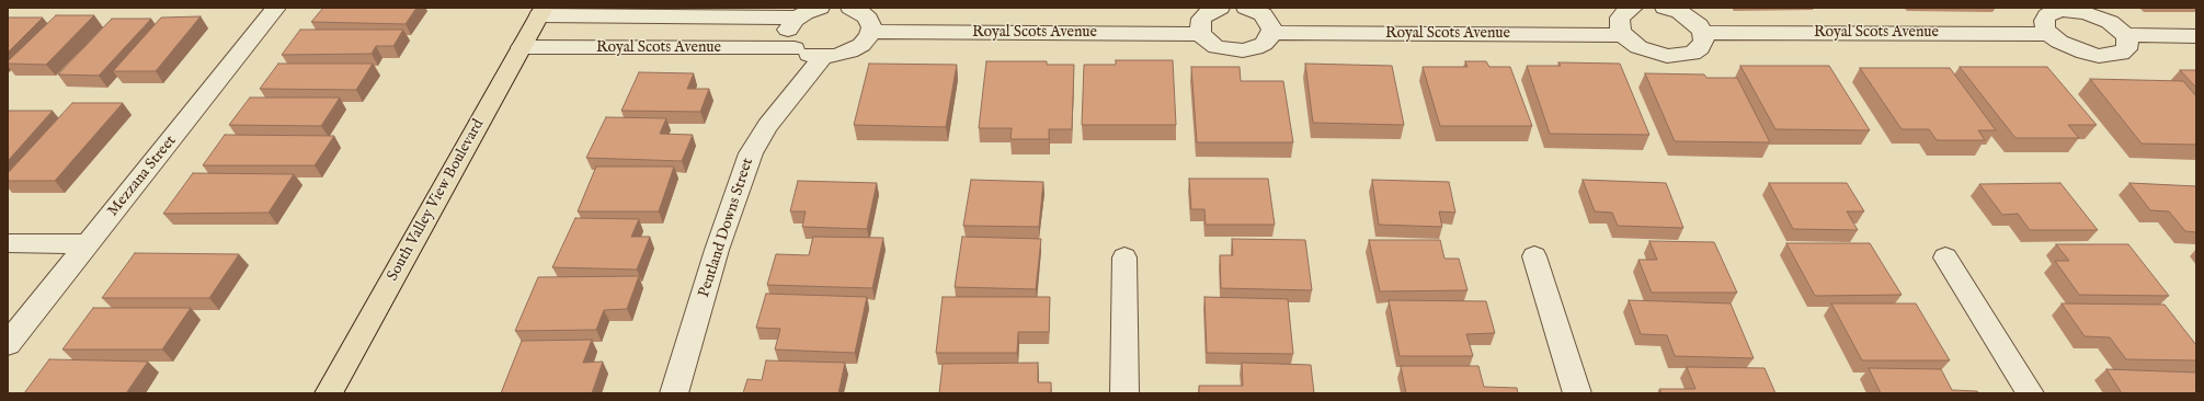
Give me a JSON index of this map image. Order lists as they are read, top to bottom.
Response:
{
  "streets": {
    "main road": ["South Valley View Boulevard"],
    "street": ["Royal Scots Avenue", "Mezzana Street", "Pentland Downs Street"]
  },
  "crossings": [
    ["Royal Scots Avenue", "South Valley View Boulevard"]
  ]
}
